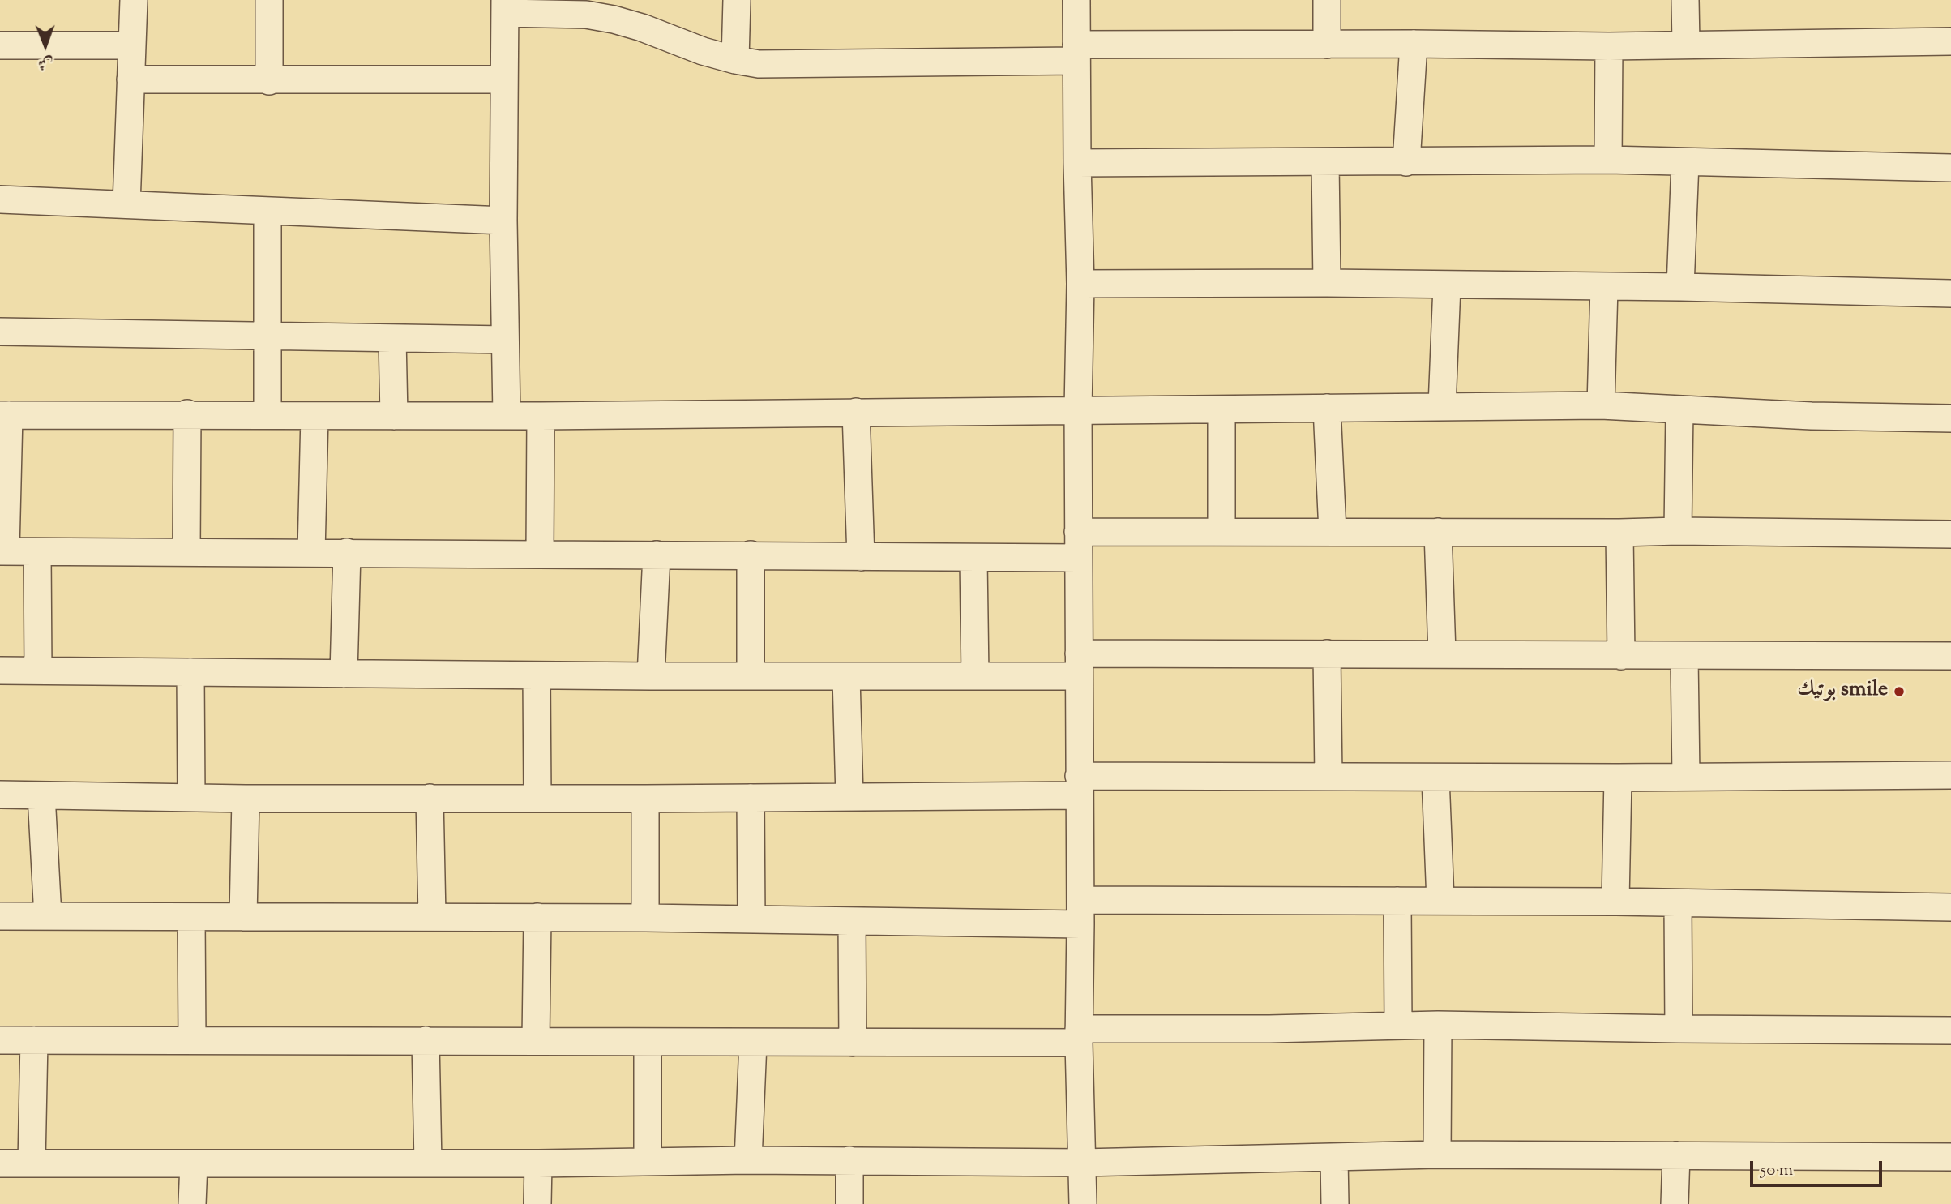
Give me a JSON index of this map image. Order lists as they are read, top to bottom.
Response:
{
  "places": ["بوتيك smile"],
  "scale_bar": "50 m",
  "north": "bottom"
}
